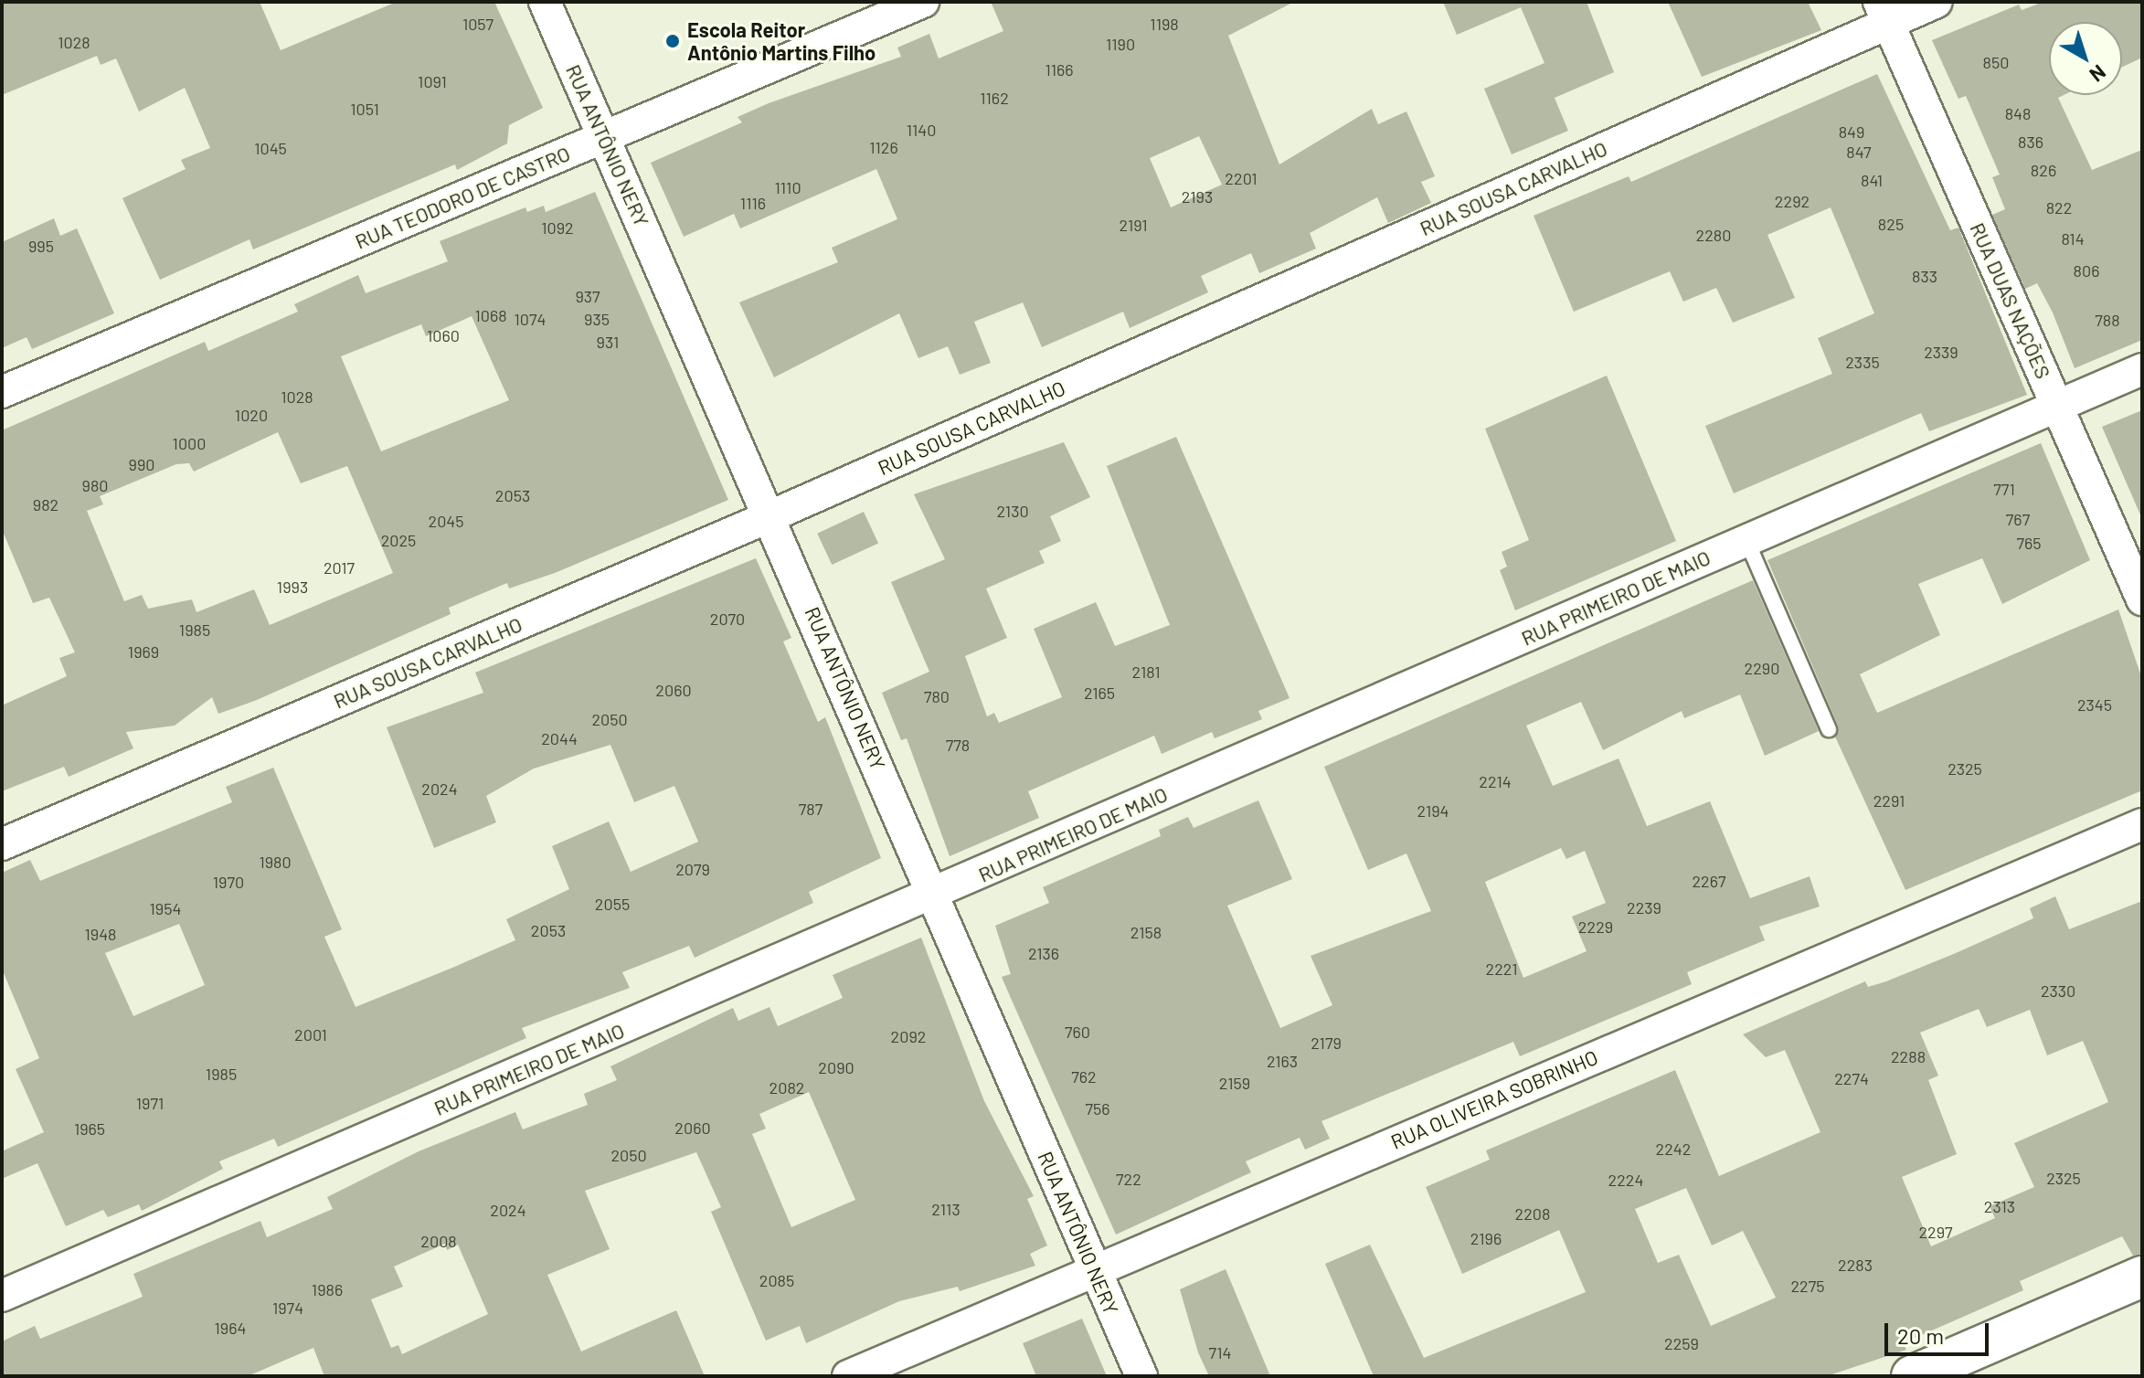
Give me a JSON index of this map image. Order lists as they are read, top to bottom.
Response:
{
  "streets": {
    "street": [
      "RUA ANTÔNIO NERY",
      "RUA SOUSA CARVALHO",
      "RUA TEODORO DE CASTRO",
      "RUA DUAS NAÇÕES",
      "RUA PRIMEIRO DE MAIO",
      "RUA OLIVEIRA SOBRINHO"
    ]
  },
  "crossings": [
    ["RUA ANTÔNIO NERY", "RUA SOUSA CARVALHO"],
    ["RUA ANTÔNIO NERY", "RUA TEODORO DE CASTRO"],
    ["RUA ANTÔNIO NERY", "RUA PRIMEIRO DE MAIO"],
    ["RUA ANTÔNIO NERY", "RUA OLIVEIRA SOBRINHO"],
    ["RUA SOUSA CARVALHO", "RUA DUAS NAÇÕES"],
    ["RUA DUAS NAÇÕES", "RUA PRIMEIRO DE MAIO"]
  ],
  "places": ["Escola Reitor Antônio Martins Filho"],
  "house_numbers": [
    "1057",
    "1198",
    "1028",
    "1190",
    "850",
    "1166",
    "1091",
    "1162",
    "1051",
    "848",
    "1140",
    "849",
    "836",
    "1126",
    "1045",
    "847",
    "826",
    "2201",
    "841",
    "1110",
    "2193",
    "2292",
    "1116",
    "822",
    "825",
    "2191",
    "1092",
    "2280",
    "814",
    "995",
    "806",
    "833",
    "937",
    "1068",
    "1074",
    "935",
    "788",
    "1060",
    "931",
    "2339",
    "2335",
    "1028",
    "1020",
    "1000",
    "990",
    "980",
    "771",
    "2053",
    "982",
    "2130",
    "767",
    "2045",
    "2025",
    "765",
    "2017",
    "1993",
    "2070",
    "1985",
    "1969",
    "2290",
    "2181",
    "2060",
    "2165",
    "780",
    "2345",
    "2050",
    "2044",
    "778",
    "2325",
    "2214",
    "2024",
    "2291",
    "787",
    "2194",
    "1980",
    "2079",
    "2267",
    "1970",
    "2055",
    "2239",
    "1954",
    "2229",
    "2053",
    "2158",
    "1948",
    "2136",
    "2221",
    "2330",
    "760",
    "2001",
    "2092",
    "2179",
    "2288",
    "2163",
    "2090",
    "1985",
    "762",
    "2274",
    "2159",
    "2082",
    "1971",
    "756",
    "2060",
    "1965",
    "2242",
    "2050",
    "2325",
    "722",
    "2224",
    "2313",
    "2113",
    "2024",
    "2208",
    "2297",
    "2196",
    "2008",
    "2283",
    "2085",
    "2275",
    "1986",
    "1974",
    "1964",
    "2259",
    "714"
  ],
  "scale_bar": "20 m",
  "north": "bottom right"
}
